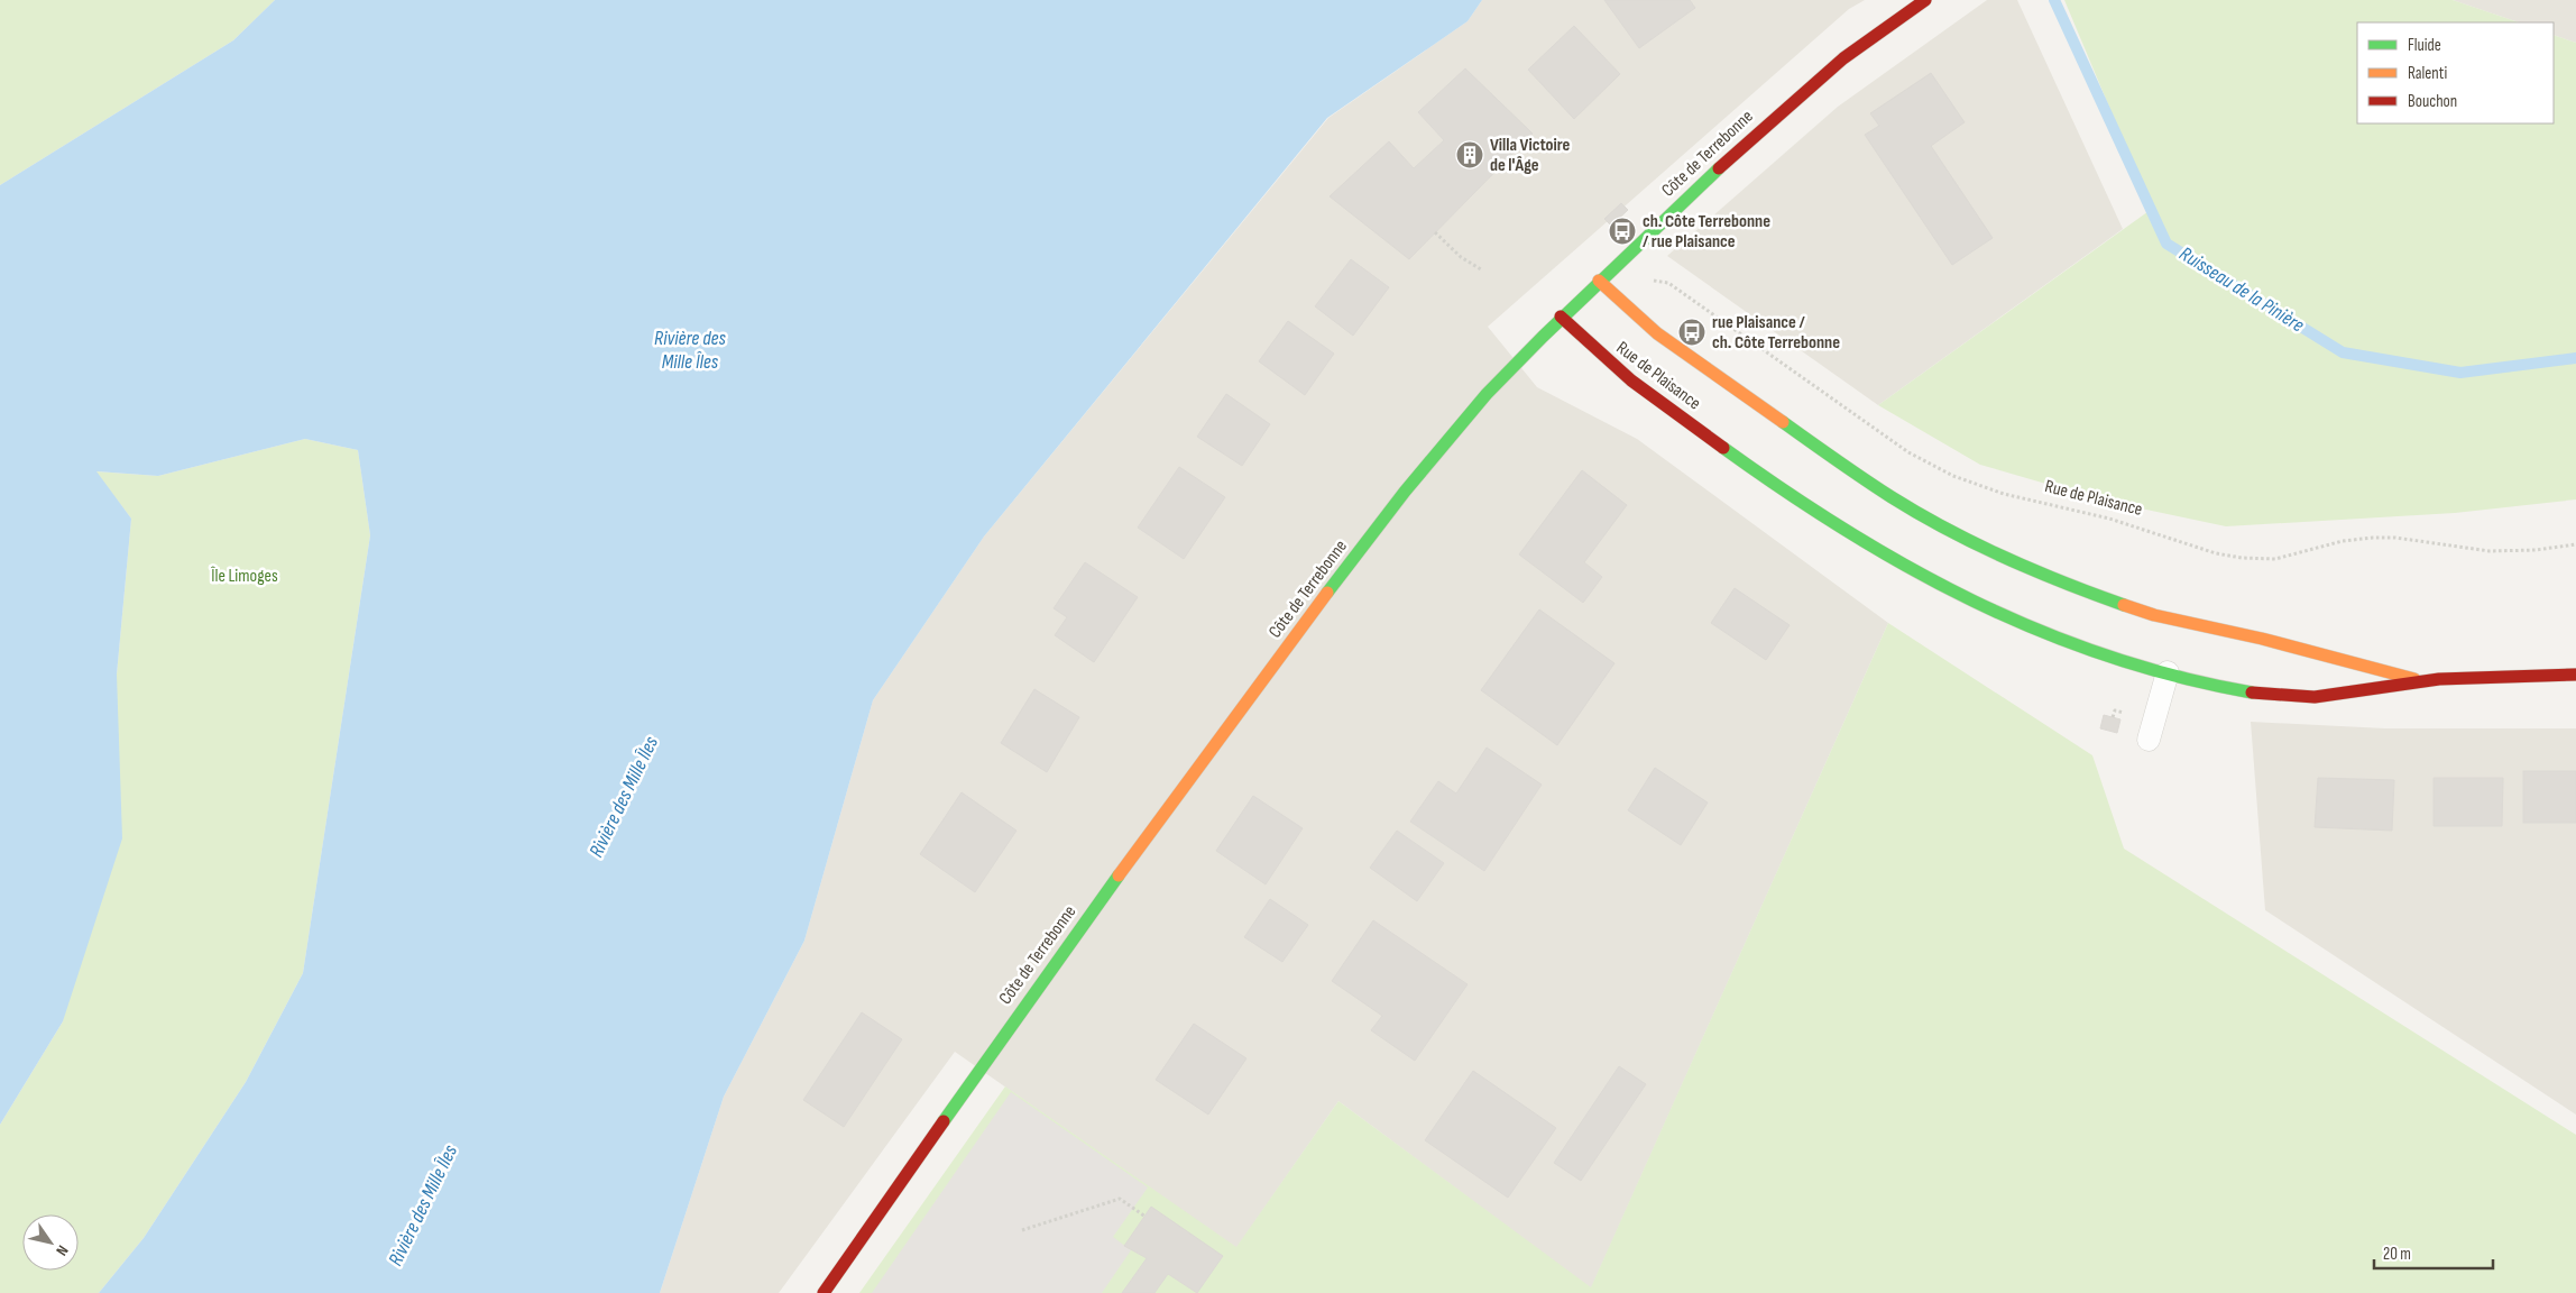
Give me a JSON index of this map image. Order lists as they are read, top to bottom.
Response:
{
  "streets": {
    "street": ["Côte de Terrebonne", "Rue de Plaisance"]
  },
  "crossings": [
    ["Côte de Terrebonne", "Rue de Plaisance"]
  ],
  "water": ["Ruisseau de la Pinière", "Rivière des Mille Îles"],
  "parks": ["Île Limoges"],
  "places": {
    "building": ["Villa Victoire de l'Âge"],
    "bus stop": ["ch. Côte Terrebonne / rue Plaisance", "rue Plaisance / ch. Côte Terrebonne"]
  },
  "legend": ["Fluide", "Ralenti", "Bouchon"],
  "scale_bar": "20 m",
  "north": "bottom right"
}
